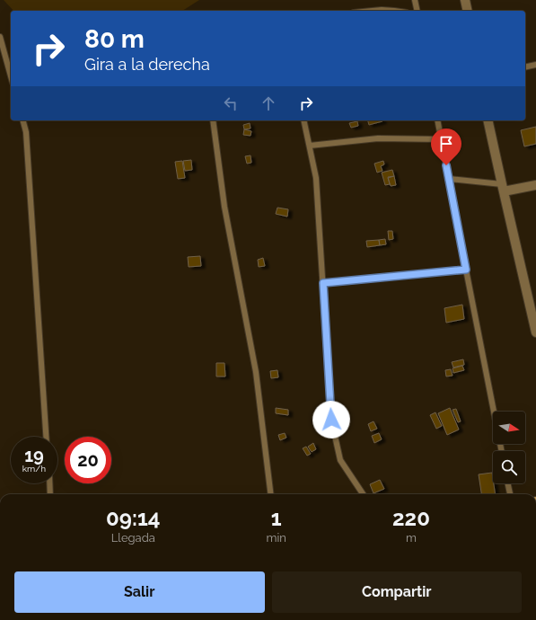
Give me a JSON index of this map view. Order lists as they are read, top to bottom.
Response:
{
  "north": "right",
  "page": {
    "turn": ["80 m", "Gira a la derecha"],
    "speed": "19 km/h",
    "limit": "20",
    "eta": [
      "09:14",
      "Llegada",
      "1",
      "min",
      "220",
      "m"
    ],
    "buttons": ["Salir", "Compartir"]
  }
}
